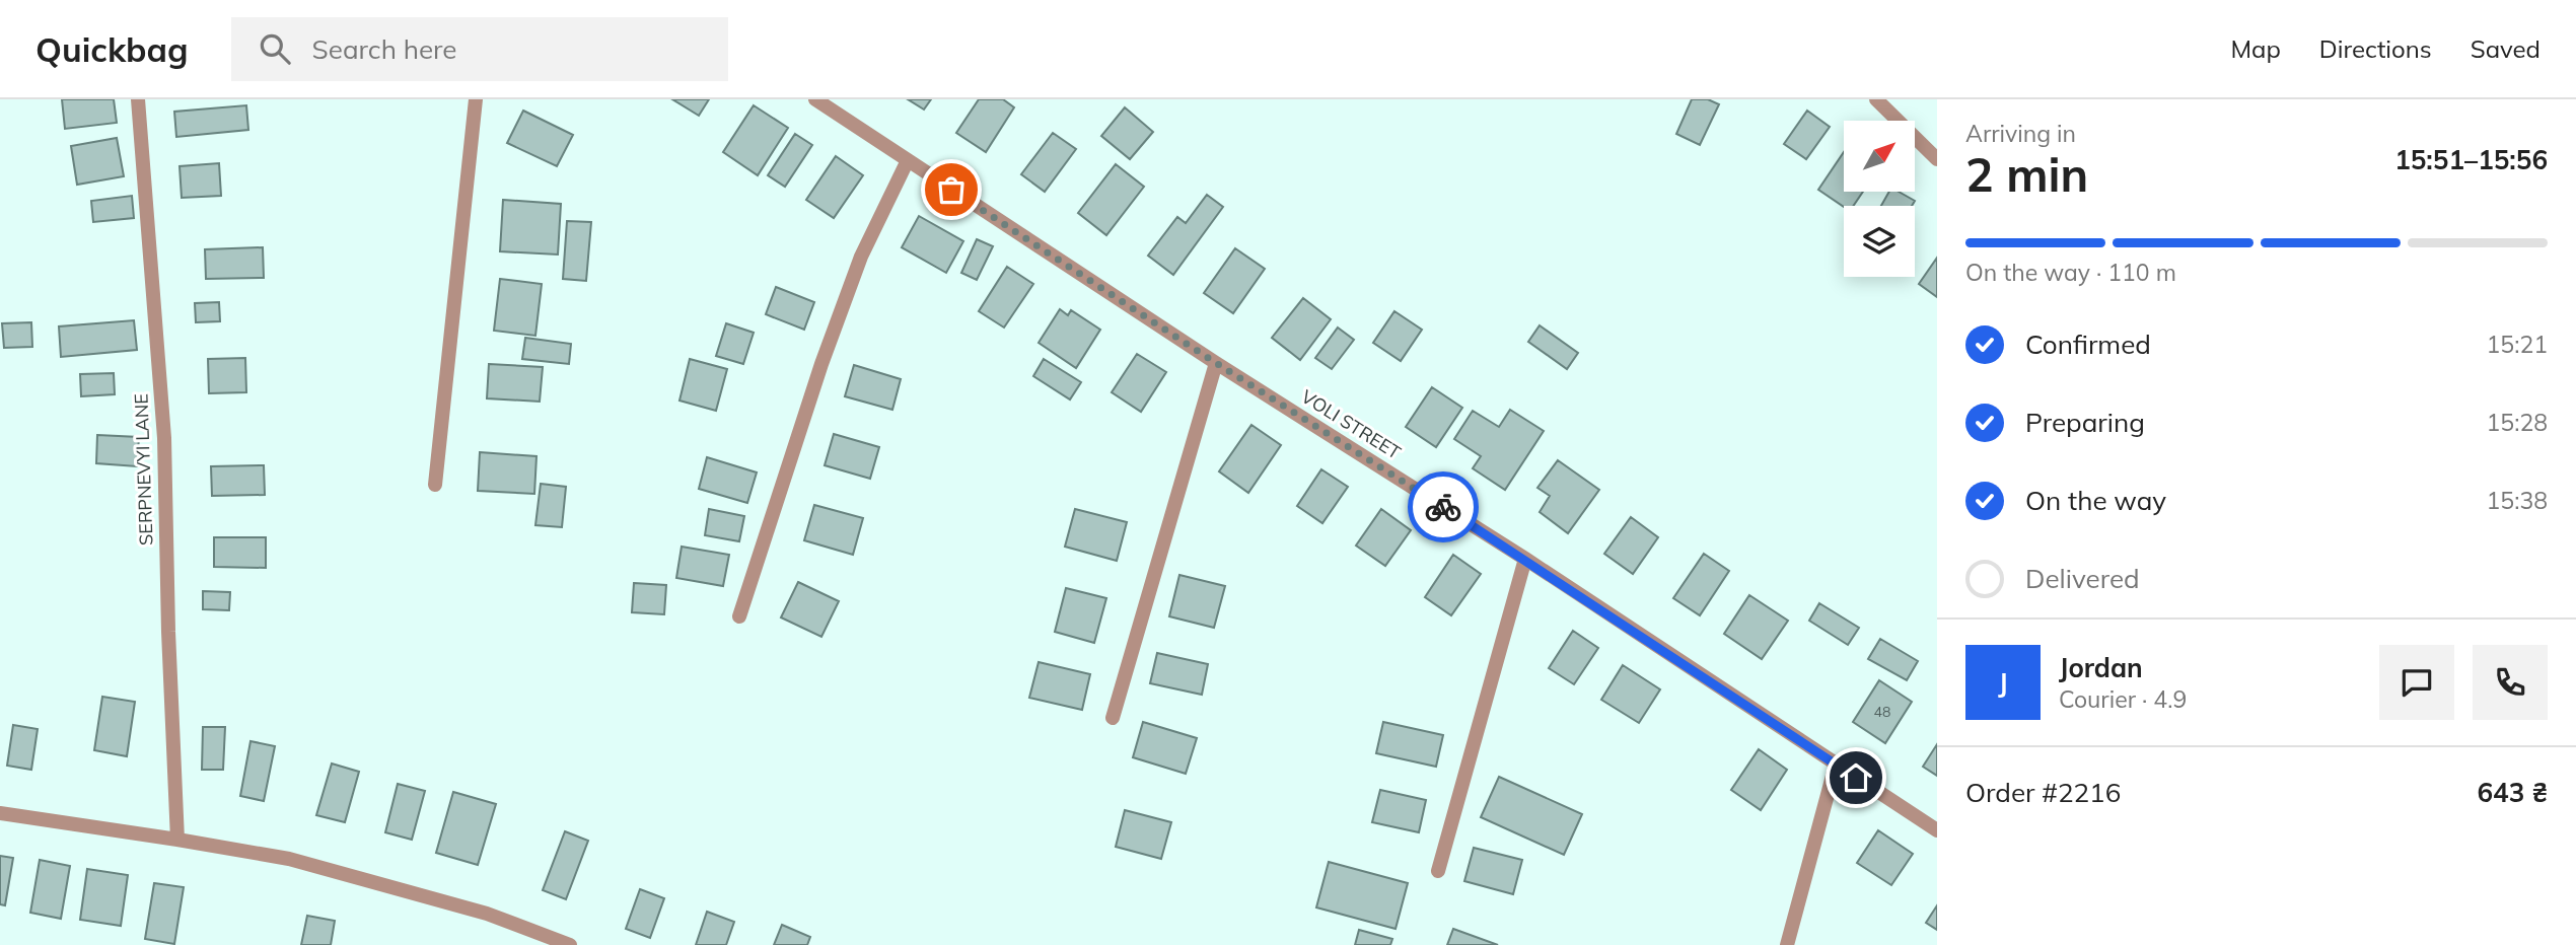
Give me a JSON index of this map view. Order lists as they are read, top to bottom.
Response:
{
  "streets": {
    "street": ["VOLI STREET", "SERPNEVYI LANE"]
  },
  "house_numbers": ["48"],
  "north": "top right",
  "page": {
    "header": "Quickbag",
    "search": "Search here",
    "nav": ["Map", "Directions", "Saved"],
    "heading": ["2 min", "Arriving in", "15:51–15:56"],
    "panel": [
      "Jordan",
      "Courier · 4.9",
      "Order #2216",
      "643 ₴"
    ],
    "bar": "On the way · 110 m",
    "list": [
      ["Confirmed", "15:21"],
      ["Preparing", "15:28"],
      ["On the way", "15:38"],
      "Delivered"
    ],
    "round": "J"
  }
}
